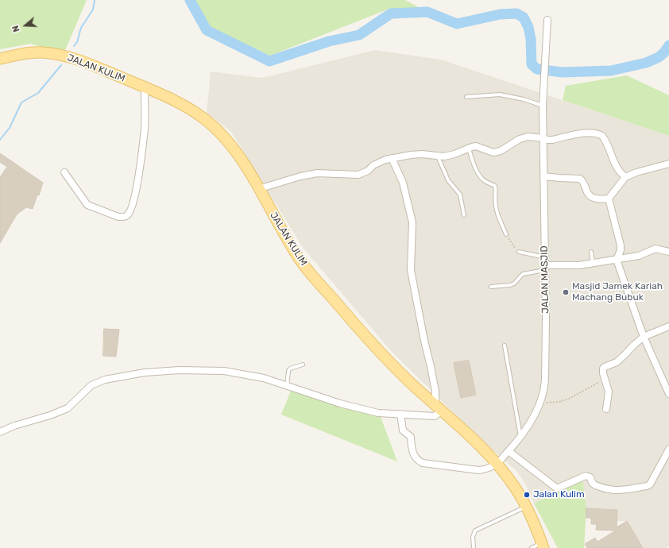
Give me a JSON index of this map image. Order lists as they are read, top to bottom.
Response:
{
  "streets": {
    "main road": ["JALAN KULIM"],
    "street": ["JALAN MASJID"]
  },
  "crossings": [
    ["JALAN KULIM", "JALAN MASJID"]
  ],
  "places": ["Masjid Jamek Kariah Machang Bubuk", "Jalan Kulim"],
  "north": "left"
}
